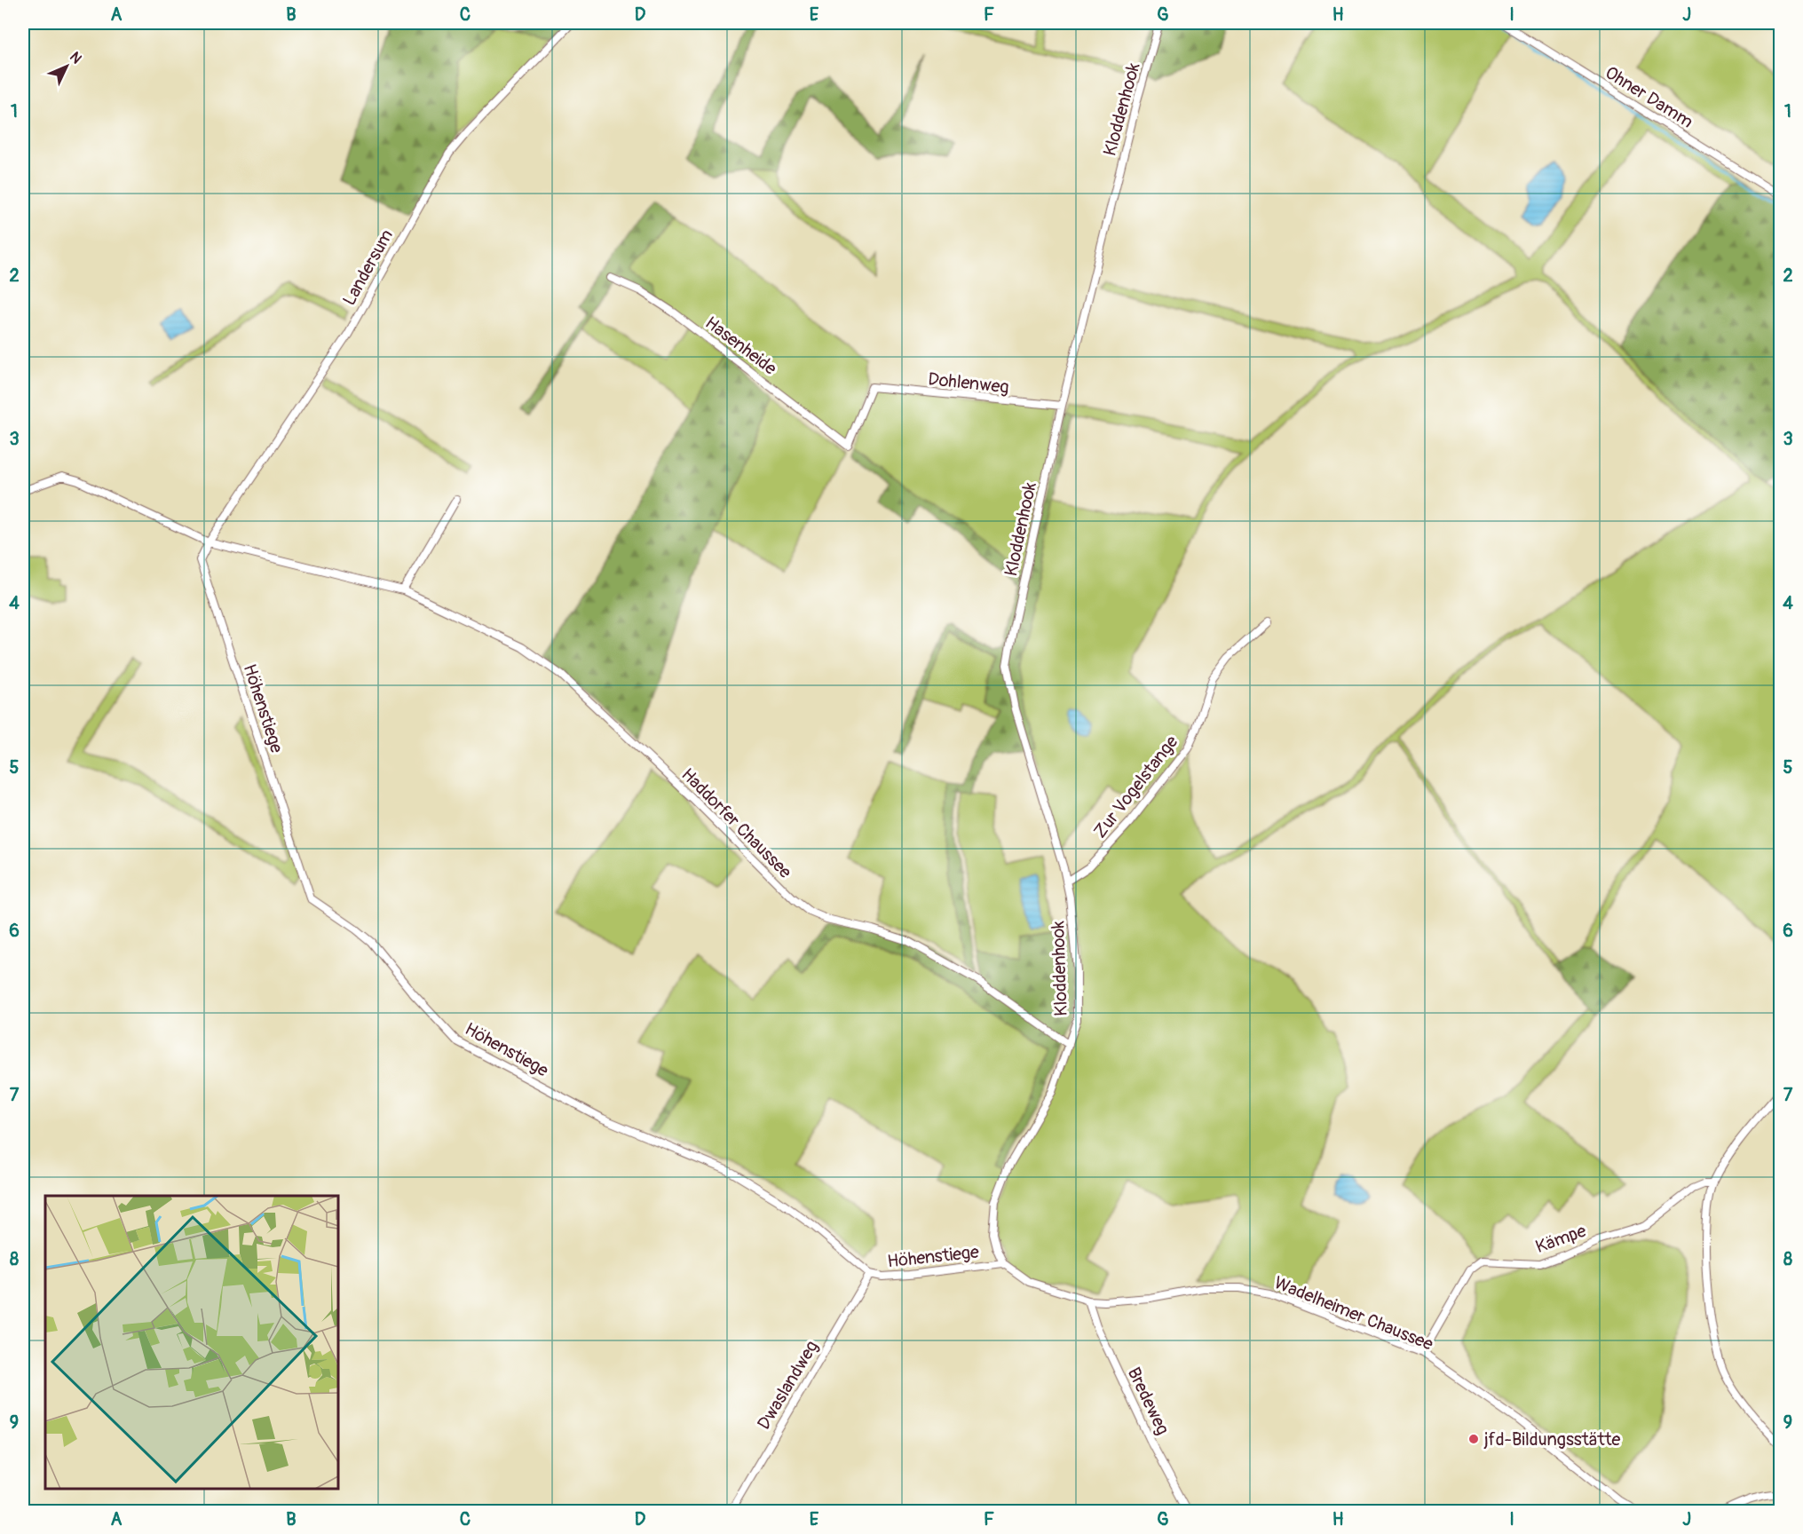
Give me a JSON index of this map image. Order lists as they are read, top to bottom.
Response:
{
  "streets": {
    "street": [
      "Ohner Damm",
      "Kloddenhook",
      "Landersum",
      "Hasenheide",
      "Dohlenweg",
      "Höhenstiege",
      "Zur Vogelstange",
      "Haddorfer Chaussee",
      "Kämpe",
      "Wadelheimer Chaussee",
      "Dwaslandweg",
      "Bredeweg"
    ]
  },
  "crossings": [
    ["Kloddenhook", "Dohlenweg"],
    ["Kloddenhook", "Zur Vogelstange"],
    ["Kloddenhook", "Haddorfer Chaussee"],
    ["Landersum", "Höhenstiege"],
    ["Hasenheide", "Dohlenweg"],
    ["Höhenstiege", "Wadelheimer Chaussee"],
    ["Höhenstiege", "Dwaslandweg"],
    ["Kämpe", "Wadelheimer Chaussee"],
    ["Wadelheimer Chaussee", "Bredeweg"]
  ],
  "places": ["jfd-Bildungsstätte"],
  "north": "top right",
  "grid": {
    "columns": [
      "A",
      "B",
      "C",
      "D",
      "E",
      "F",
      "G",
      "H",
      "I",
      "J"
    ],
    "rows": [
      "1",
      "2",
      "3",
      "4",
      "5",
      "6",
      "7",
      "8",
      "9"
    ]
  }
}
